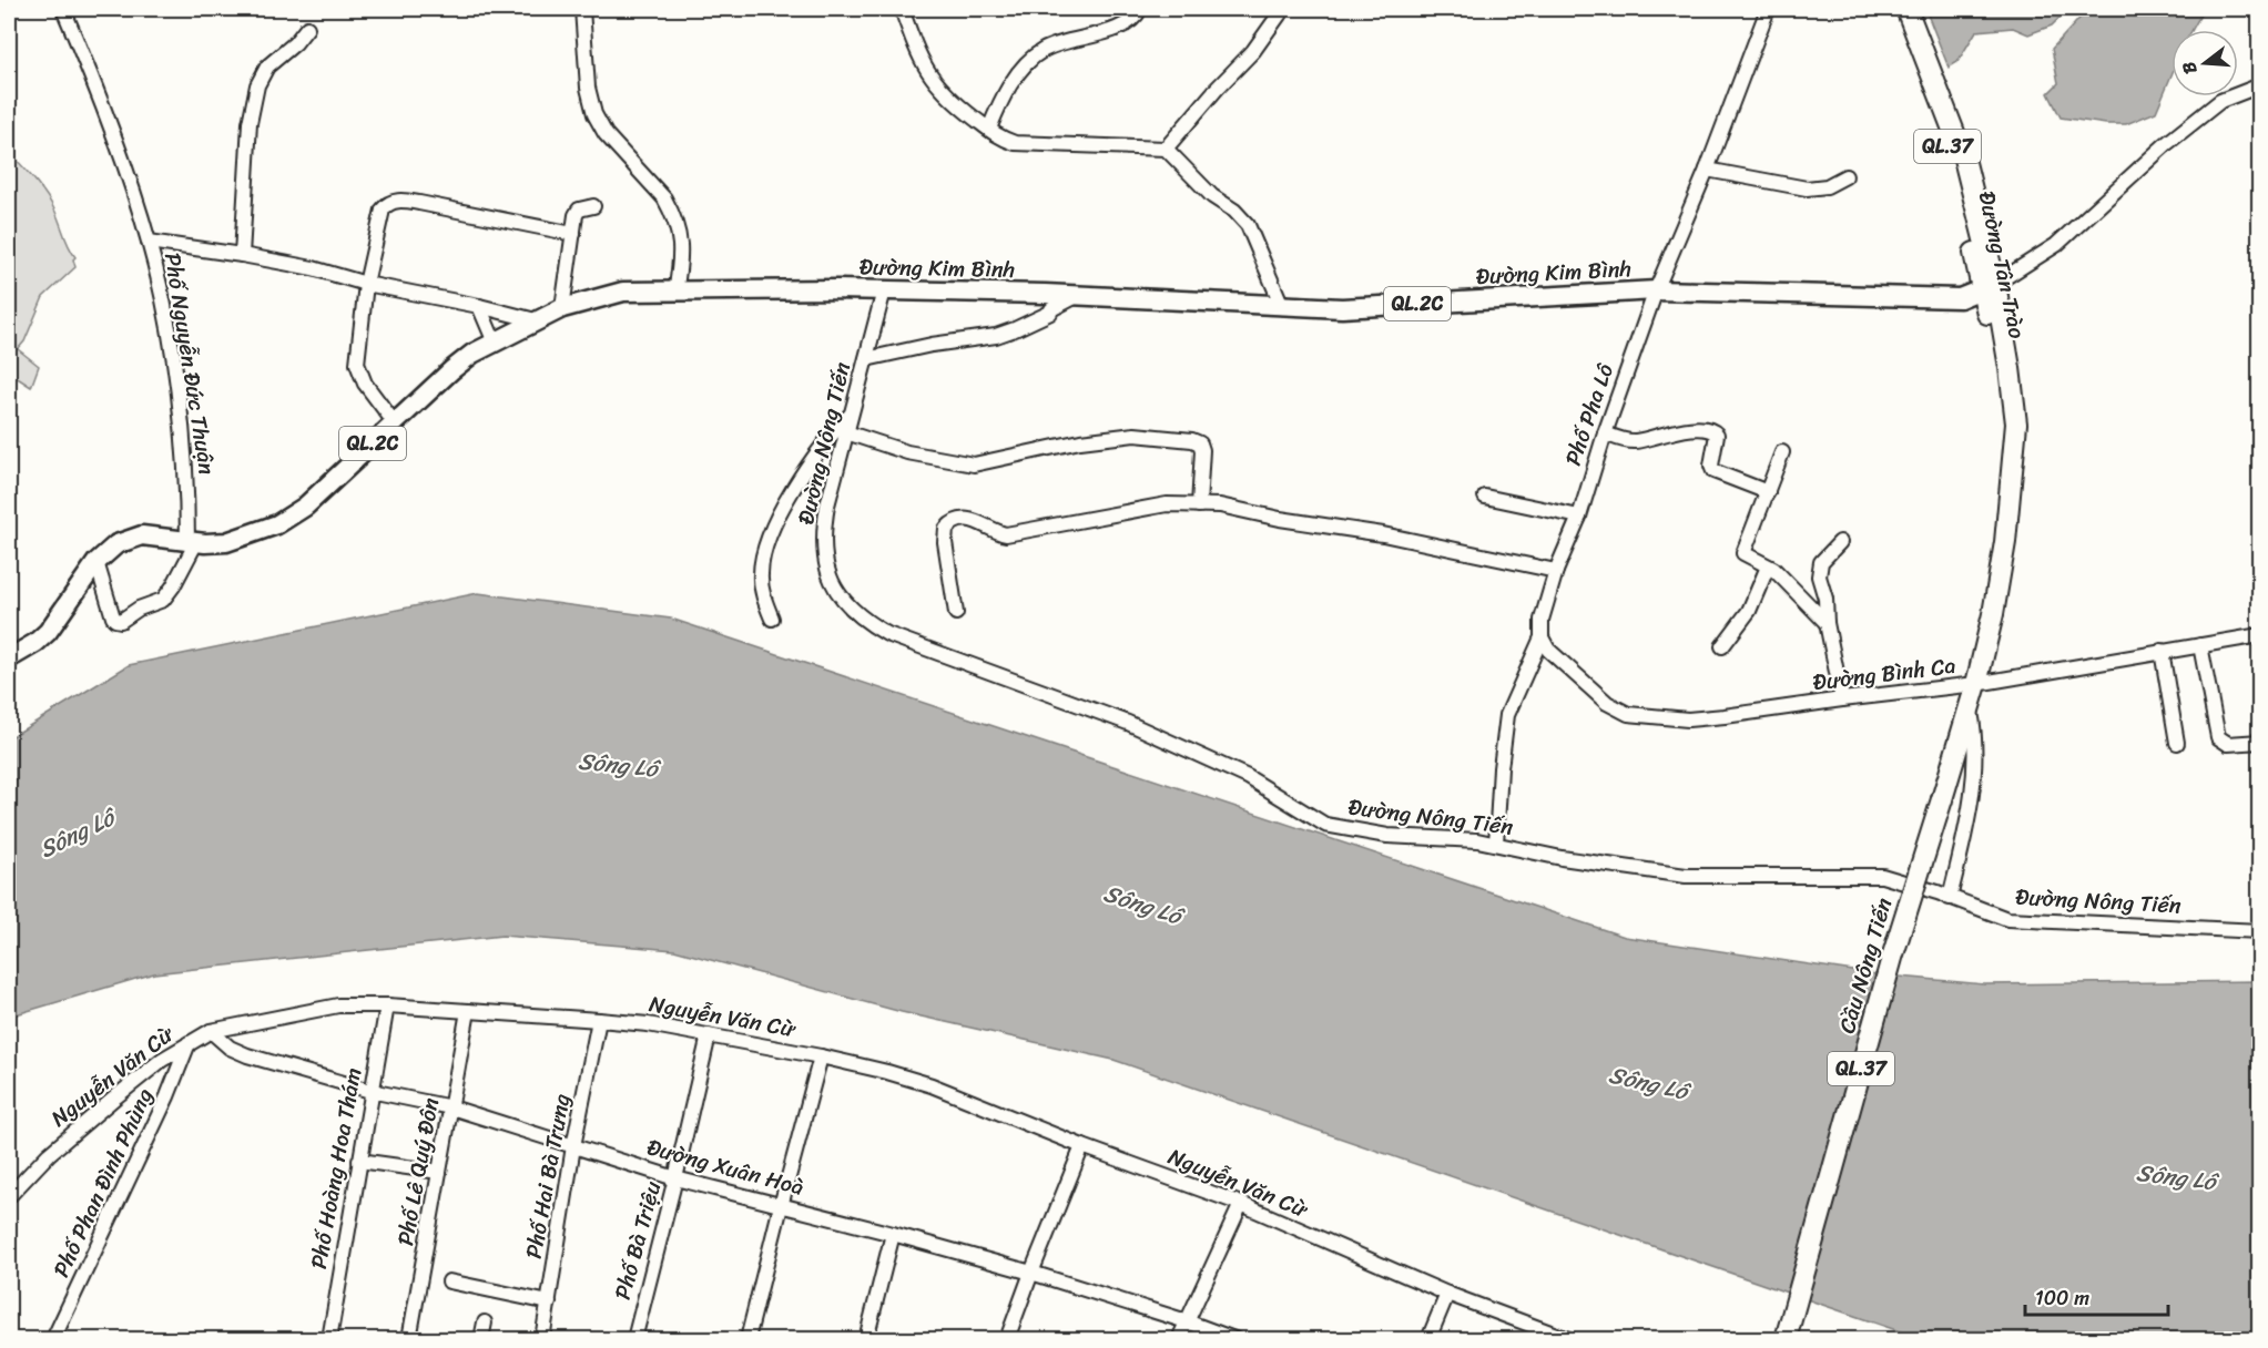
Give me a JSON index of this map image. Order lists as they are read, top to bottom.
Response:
{
  "streets": {
    "highway": ["QL.37", "Đường Tân Trào", "Cầu Nông Tiến"],
    "main road": ["Đường Kim Bình", "QL.2C"],
    "street": [
      "Phố Nguyễn Đức Thuận",
      "Phố Pha Lô",
      "Đường Nông Tiến",
      "Đường Bình Ca",
      "Nguyễn Văn Cừ",
      "Đường Xuân Hoà",
      "Phố Hoàng Hoa Thám",
      "Phố Lê Quý Đôn",
      "Phố Hai Bà Trưng",
      "Phố Phan Đình Phùng",
      "Phố Bà Triệu"
    ]
  },
  "crossings": [
    ["Đường Tân Trào", "Đường Kim Bình"],
    ["Đường Tân Trào", "Đường Bình Ca"],
    ["Đường Tân Trào", "Cầu Nông Tiến"],
    ["Đường Kim Bình", "Phố Nguyễn Đức Thuận"],
    ["Đường Kim Bình", "Phố Pha Lô"],
    ["Đường Kim Bình", "Đường Nông Tiến"],
    ["Phố Pha Lô", "Đường Nông Tiến"],
    ["Phố Pha Lô", "Đường Bình Ca"],
    ["Nguyễn Văn Cừ", "Đường Xuân Hoà"],
    ["Nguyễn Văn Cừ", "Phố Hoàng Hoa Thám"],
    ["Nguyễn Văn Cừ", "Phố Lê Quý Đôn"],
    ["Nguyễn Văn Cừ", "Phố Hai Bà Trưng"],
    ["Nguyễn Văn Cừ", "Phố Phan Đình Phùng"],
    ["Nguyễn Văn Cừ", "Phố Bà Triệu"],
    ["Đường Xuân Hoà", "Phố Hoàng Hoa Thám"],
    ["Đường Xuân Hoà", "Phố Lê Quý Đôn"],
    ["Đường Xuân Hoà", "Phố Hai Bà Trưng"],
    ["Đường Xuân Hoà", "Phố Bà Triệu"]
  ],
  "water": ["Sông Lô"],
  "scale_bar": "100 m",
  "north": "left"
}
